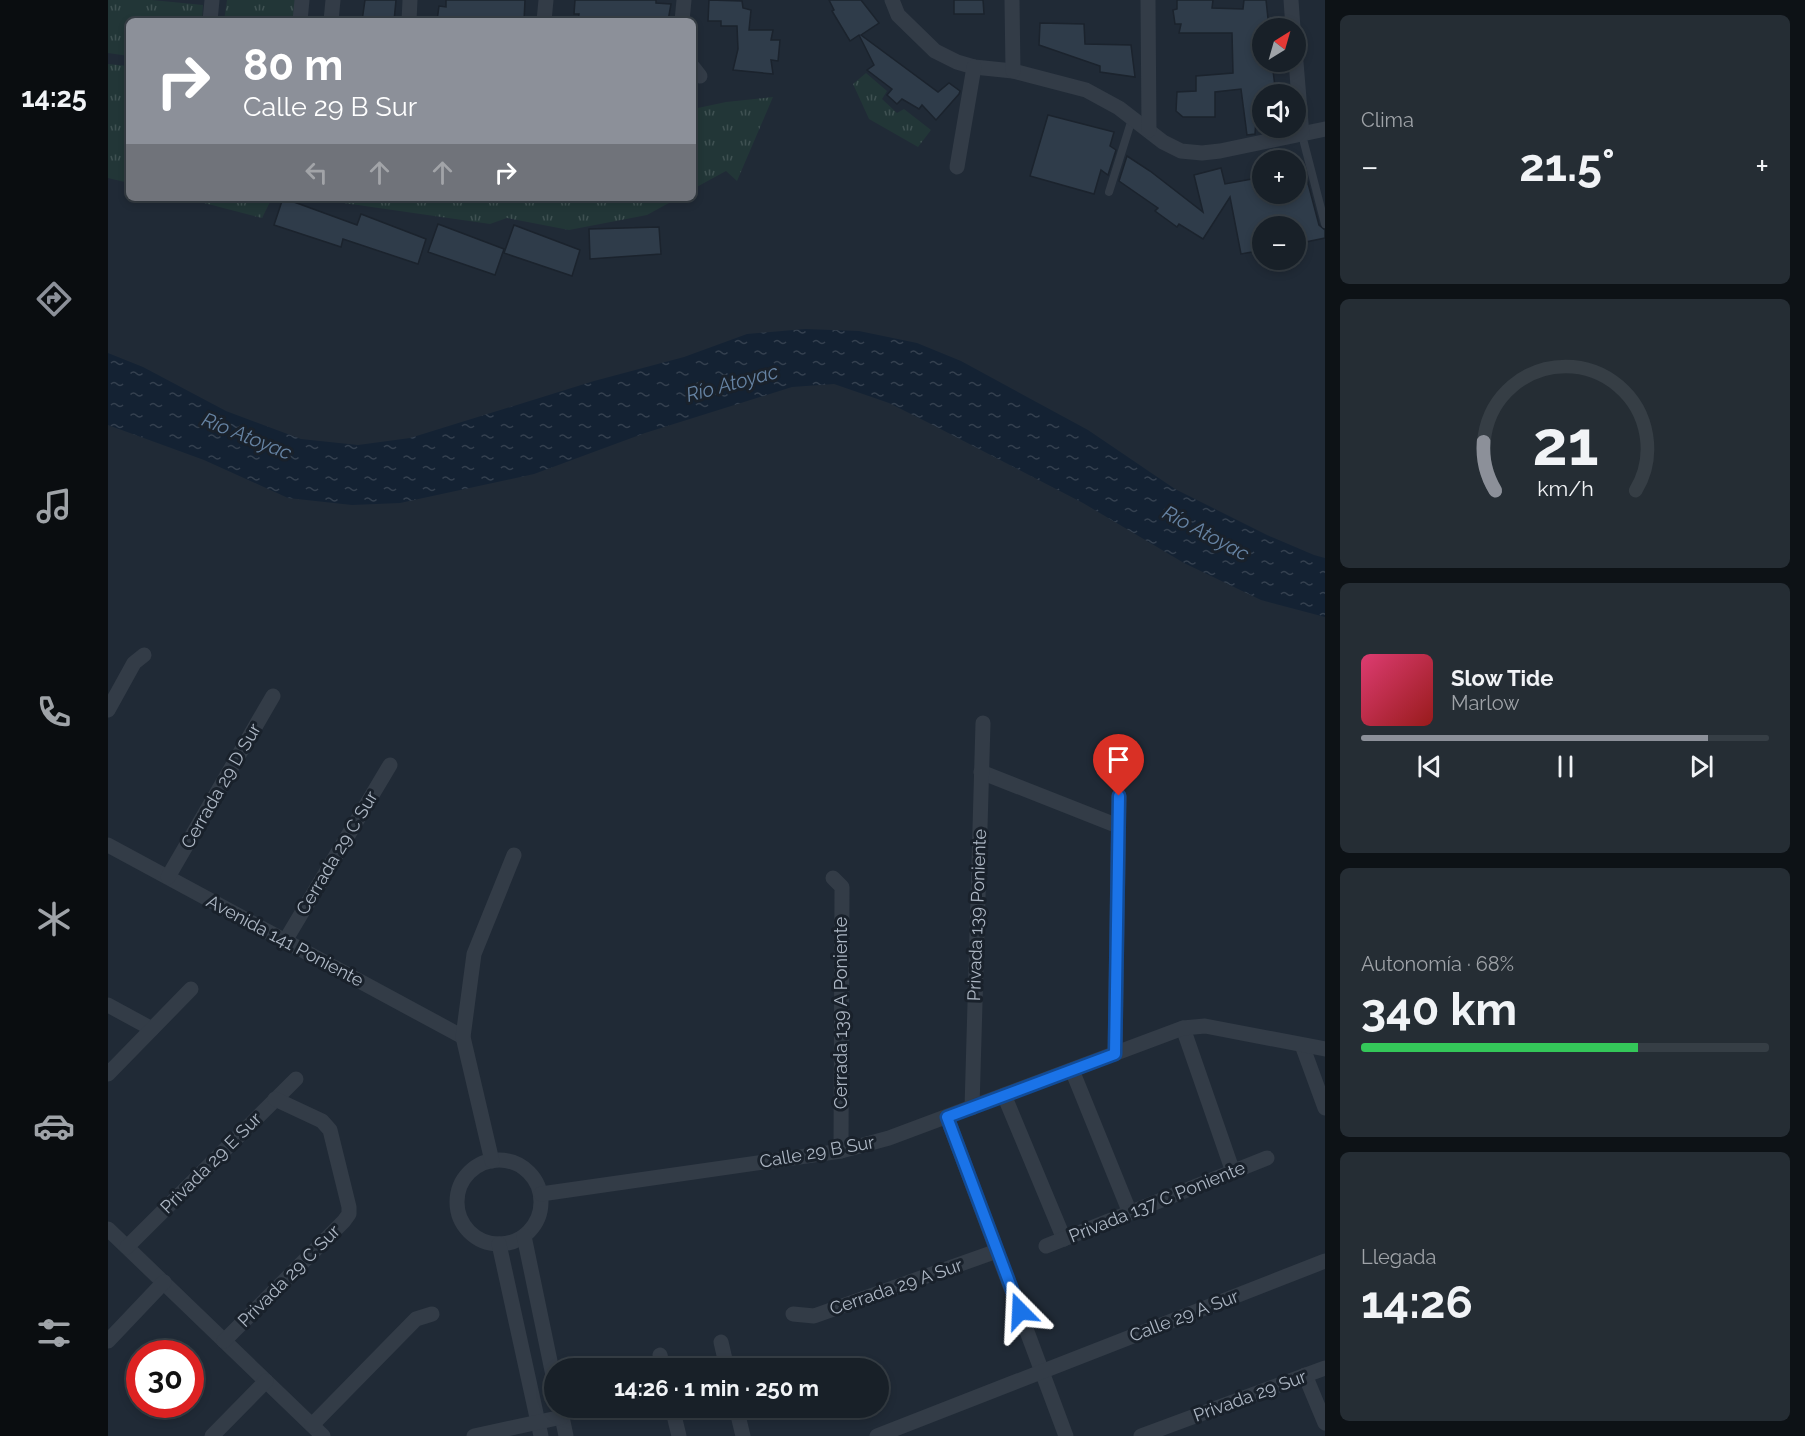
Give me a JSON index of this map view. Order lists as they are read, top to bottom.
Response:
{
  "streets": {
    "street": [
      "Cerrada 29 D Sur",
      "Cerrada 29 C Sur",
      "Privada 139 Poniente",
      "Avenida 141 Poniente",
      "Cerrada 139 A Poniente",
      "Calle 29 B Sur",
      "Privada 29 E Sur",
      "Privada 137 C Poniente",
      "Privada 29 C Sur",
      "Cerrada 29 A Sur",
      "Calle 29 A Sur",
      "Privada 29 Sur"
    ]
  },
  "crossings": [
    ["Cerrada 29 D Sur", "Avenida 141 Poniente"],
    ["Cerrada 29 C Sur", "Avenida 141 Poniente"],
    ["Privada 139 Poniente", "Calle 29 B Sur"],
    ["Cerrada 139 A Poniente", "Calle 29 B Sur"],
    ["Privada 29 E Sur", "Privada 29 C Sur"]
  ],
  "water": ["Río Atoyac"],
  "north": "top right",
  "page": {
    "tabs": "14:25",
    "tile": [
      "Clima",
      ["Autonomía · 68%", "340 km"],
      ["Llegada", "14:26"]
    ],
    "map_buttons": ["+", "−"],
    "turn": ["80 m", "Calle 29 B Sur"],
    "heat": ["−", "21.5°", "+"],
    "song": ["Slow Tide", "Marlow"],
    "limit": "30",
    "trip": "14:26 · 1 min · 250 m",
    "gauge": ["21", "km/h"]
  }
}
